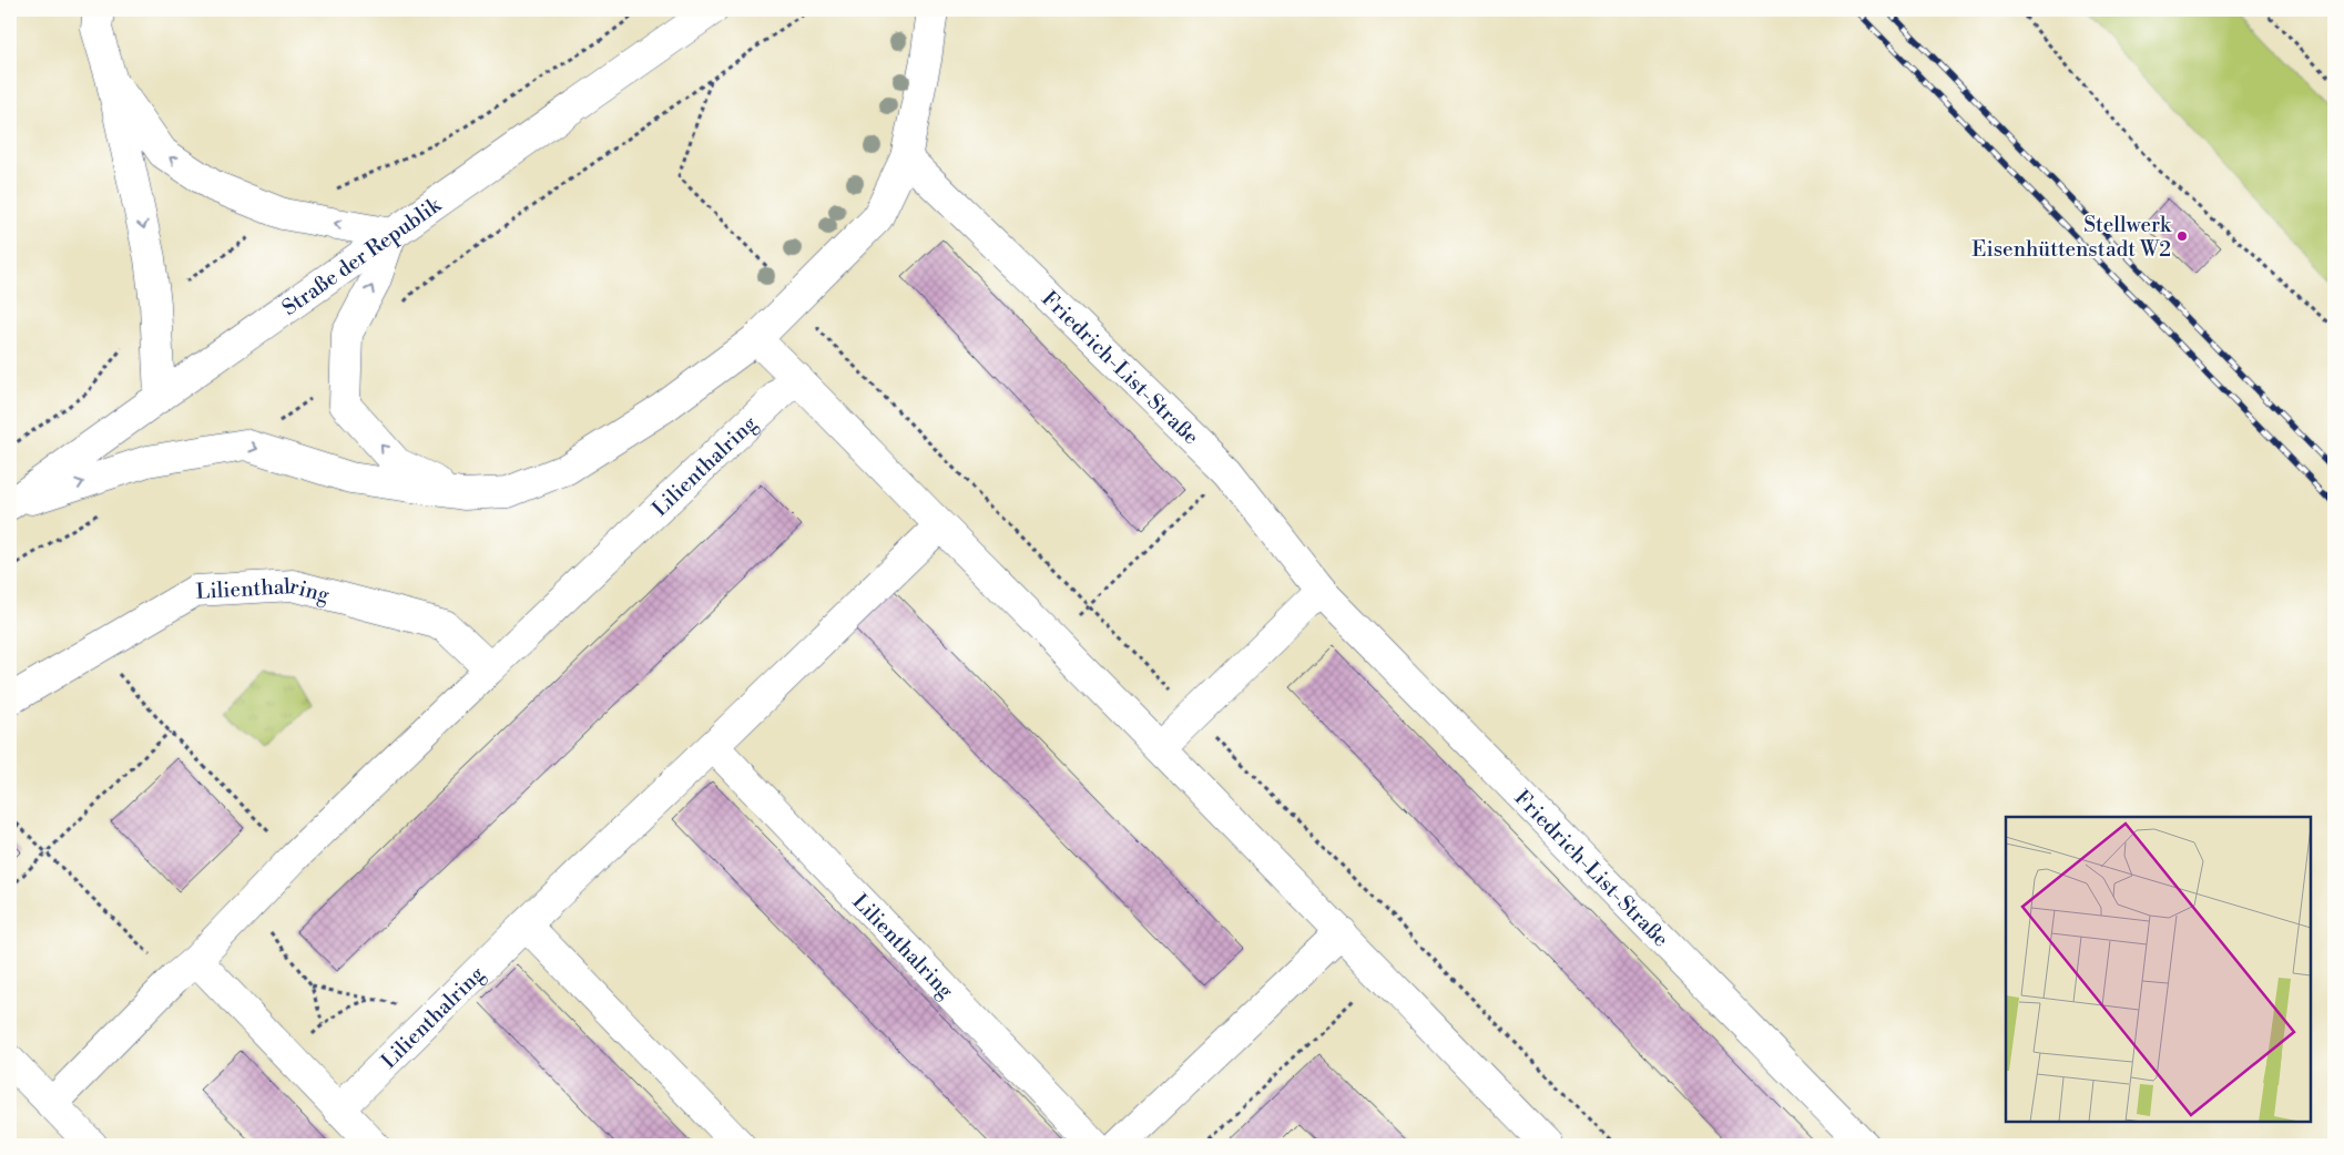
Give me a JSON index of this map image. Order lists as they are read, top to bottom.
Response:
{
  "streets": {
    "street": ["Straße der Republik", "Friedrich-List-Straße", "Lilienthalring"]
  },
  "places": ["Stellwerk Eisenhüttenstadt W2"]
}
